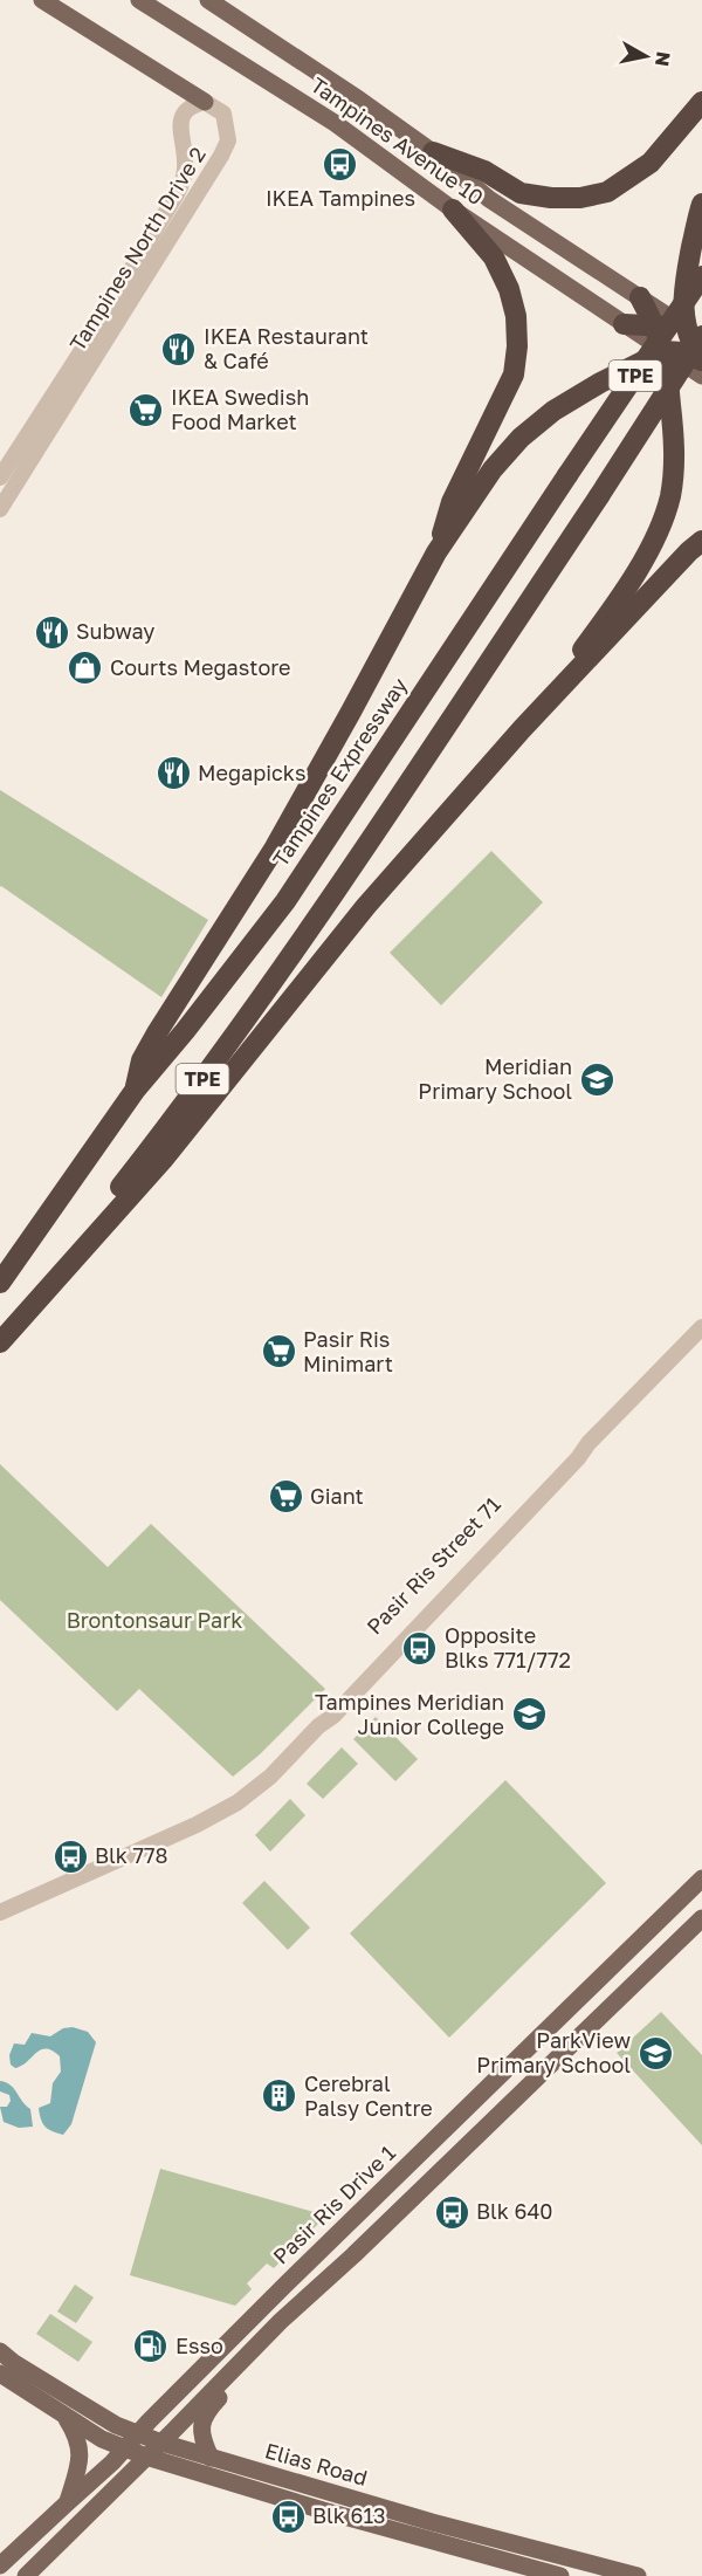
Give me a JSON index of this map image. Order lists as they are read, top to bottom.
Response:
{
  "streets": {
    "highway": ["TPE", "Tampines Expressway"],
    "main road": ["Tampines Avenue 10", "Pasir Ris Drive 1", "Elias Road"],
    "street": ["Tampines North Drive 2", "Pasir Ris Street 71"]
  },
  "crossings": [
    ["Tampines Avenue 10", "TPE"],
    ["Pasir Ris Drive 1", "Elias Road"]
  ],
  "parks": ["Brontonsaur Park"],
  "places": {
    "bus stop": [
      "IKEA Tampines",
      "Opposite Blks 771/772",
      "Blk 778",
      "Blk 640",
      "Blk 613"
    ],
    "restaurant": ["IKEA Restaurant & Café", "Subway", "Megapicks"],
    "supermarket": ["IKEA Swedish Food Market", "Pasir Ris Minimart", "Giant"],
    "shop": ["Courts Megastore"],
    "school or university": ["Meridian Primary School", "Tampines Meridian Junior College", "ParkView Primary School"],
    "building": ["Cerebral Palsy Centre"],
    "fuel station": ["Esso"]
  },
  "north": "right"
}
